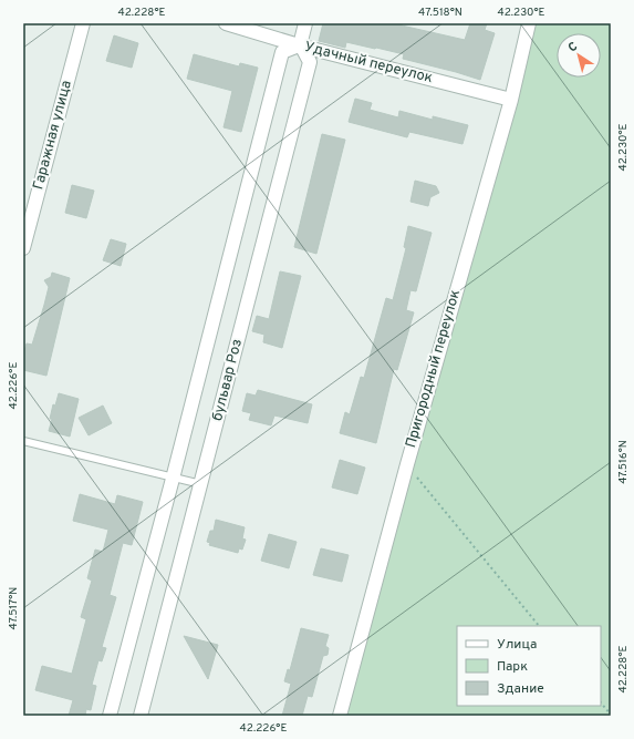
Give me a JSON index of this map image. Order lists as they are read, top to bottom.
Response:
{
  "streets": {
    "street": [
      "Удачный переулок",
      "Гаражная улица",
      "Пригородный переулок",
      "бульвар Роз"
    ]
  },
  "crossings": [
    ["Удачный переулок", "Пригородный переулок"],
    ["Удачный переулок", "бульвар Роз"]
  ],
  "legend": ["Улица", "Парк", "Здание"],
  "north": "top left",
  "coordinates": [
    "42.228°E",
    "47.518°N",
    "42.230°E",
    "42.226°E",
    "47.516°N",
    "47.517°N"
  ]
}
